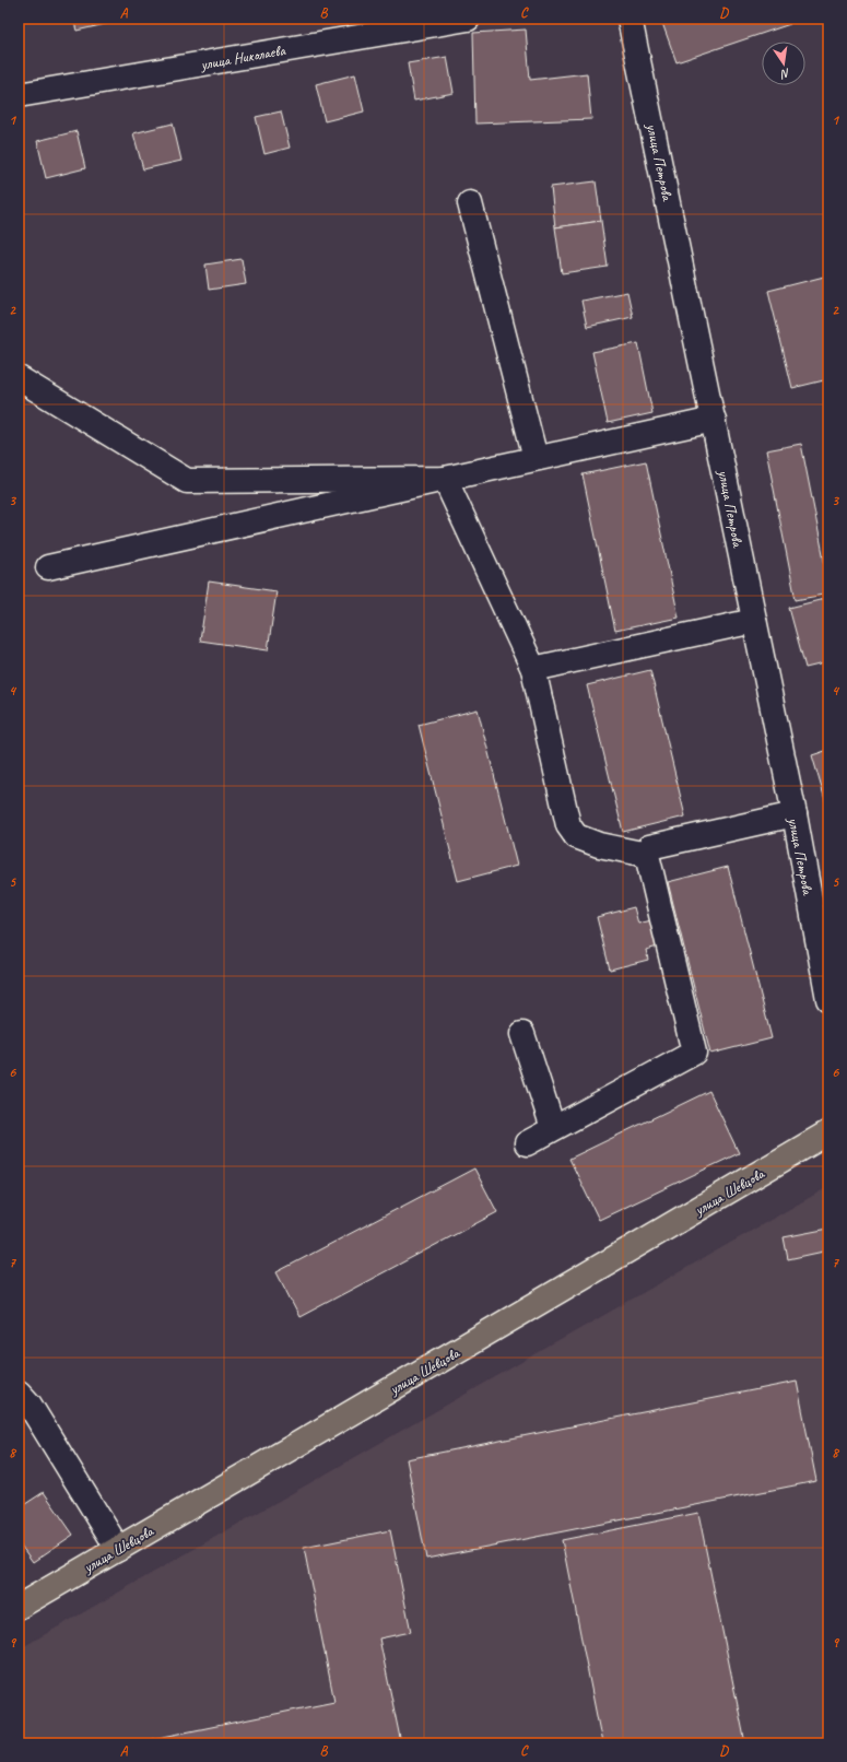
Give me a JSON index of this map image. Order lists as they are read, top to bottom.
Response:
{
  "streets": {
    "main road": ["улица Шевцова"],
    "street": ["улица Николаева", "улица Петрова"]
  },
  "north": "bottom",
  "grid": {
    "columns": [
      "A",
      "B",
      "C",
      "D"
    ],
    "rows": [
      "1",
      "2",
      "3",
      "4",
      "5",
      "6",
      "7",
      "8",
      "9"
    ]
  }
}
